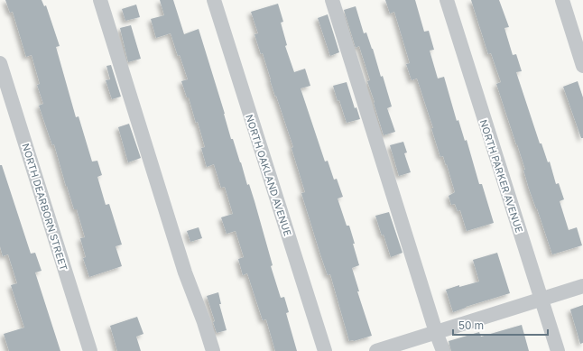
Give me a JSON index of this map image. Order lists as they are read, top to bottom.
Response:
{
  "streets": {
    "street": ["NORTH OAKLAND AVENUE", "NORTH PARKER AVENUE", "NORTH DEARBORN STREET"]
  },
  "scale_bar": "50 m"
}
